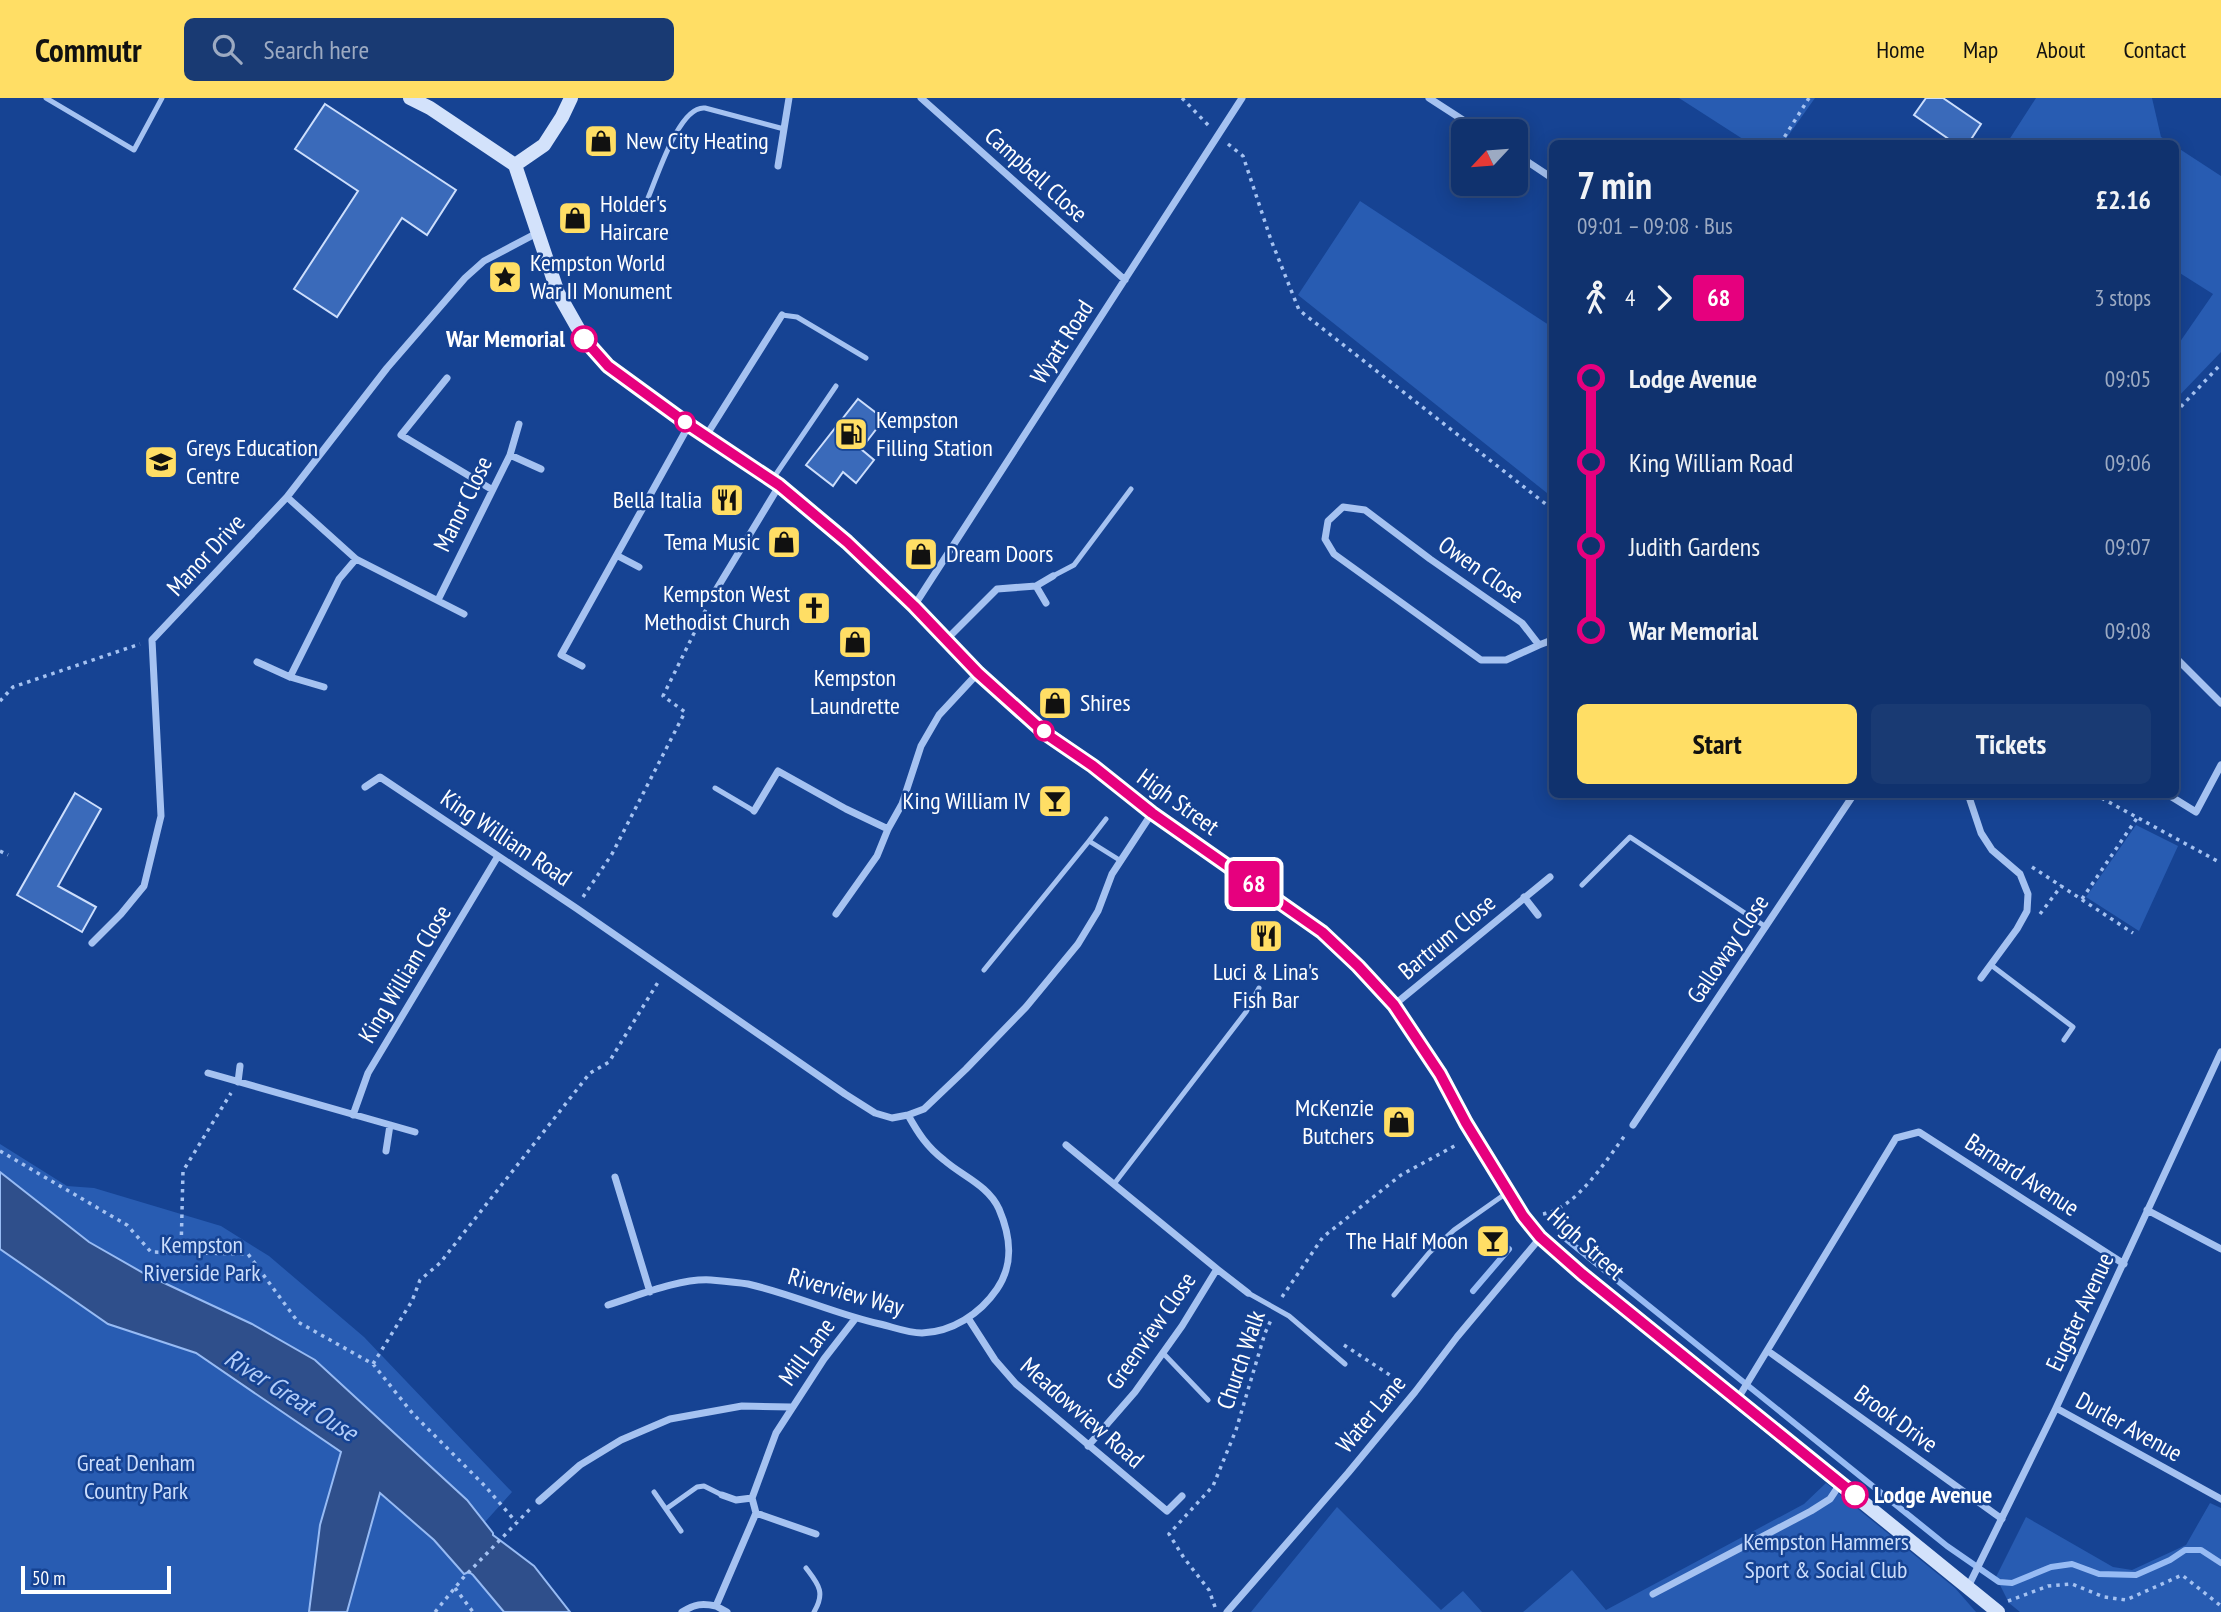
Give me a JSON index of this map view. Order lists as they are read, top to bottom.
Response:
{
  "streets": {
    "main road": ["High Street"],
    "street": [
      "Campbell Close",
      "Wyatt Road",
      "Manor Close",
      "Manor Drive",
      "Owen Close",
      "King William Road",
      "Bartrum Close",
      "Galloway Close",
      "King William Close",
      "Barnard Avenue",
      "Riverview Way",
      "Eugster Avenue",
      "Greenview Close",
      "Mill Lane",
      "Meadowview Road",
      "Water Lane",
      "Brook Drive",
      "Durler Avenue"
    ],
    "path": ["Church Walk"]
  },
  "crossings": [
    ["Campbell Close", "Wyatt Road"],
    ["Wyatt Road", "High Street"],
    ["Manor Drive", "High Street"],
    ["High Street", "Bartrum Close"],
    ["High Street", "Eugster Avenue"],
    ["High Street", "Church Walk"],
    ["High Street", "Water Lane"],
    ["King William Road", "King William Close"],
    ["King William Road", "Riverview Way"],
    ["Barnard Avenue", "Eugster Avenue"],
    ["Barnard Avenue", "Brook Drive"],
    ["Riverview Way", "Mill Lane"],
    ["Riverview Way", "Meadowview Road"],
    ["Eugster Avenue", "Brook Drive"],
    ["Eugster Avenue", "Durler Avenue"],
    ["Greenview Close", "Meadowview Road"]
  ],
  "water": ["River Great Ouse"],
  "parks": ["Kempston Riverside Park", "Great Denham Country Park", "Kempston Hammers Sport & Social Club"],
  "places": {
    "shop": [
      "New City Heating",
      "Holder's Haircare",
      "Tema Music",
      "Dream Doors",
      "Kempston Laundrette",
      "Shires",
      "McKenzie Butchers"
    ],
    "place": ["Kempston World War II Monument"],
    "other": ["War Memorial", "Lodge Avenue"],
    "fuel station": ["Kempston Filling Station"],
    "school or university": ["Greys Education Centre"],
    "restaurant": ["Bella Italia", "Luci & Lina's Fish Bar"],
    "church": ["Kempston West Methodist Church"],
    "bar": ["King William IV", "The Half Moon"]
  },
  "lines": ["bus line 68"],
  "scale_bar": "50 m",
  "north": "bottom left",
  "page": {
    "header": "Commutr",
    "search": "Search here",
    "nav": [
      "Home",
      "Map",
      "About",
      "Contact"
    ],
    "on_map": "68",
    "heading": ["7 min", "09:01 – 09:08 · Bus", "£2.16"],
    "legs": ["4", "68", "3 stops"],
    "list": [
      {
        "name": "Lodge Avenue",
        "value": "09:05"
      },
      {
        "name": "King William Road",
        "value": "09:06"
      },
      {
        "name": "Judith Gardens",
        "value": "09:07"
      },
      {
        "name": "War Memorial",
        "value": "09:08"
      }
    ],
    "buttons": ["Start", "Tickets"],
    "scale": "50 m"
  }
}
